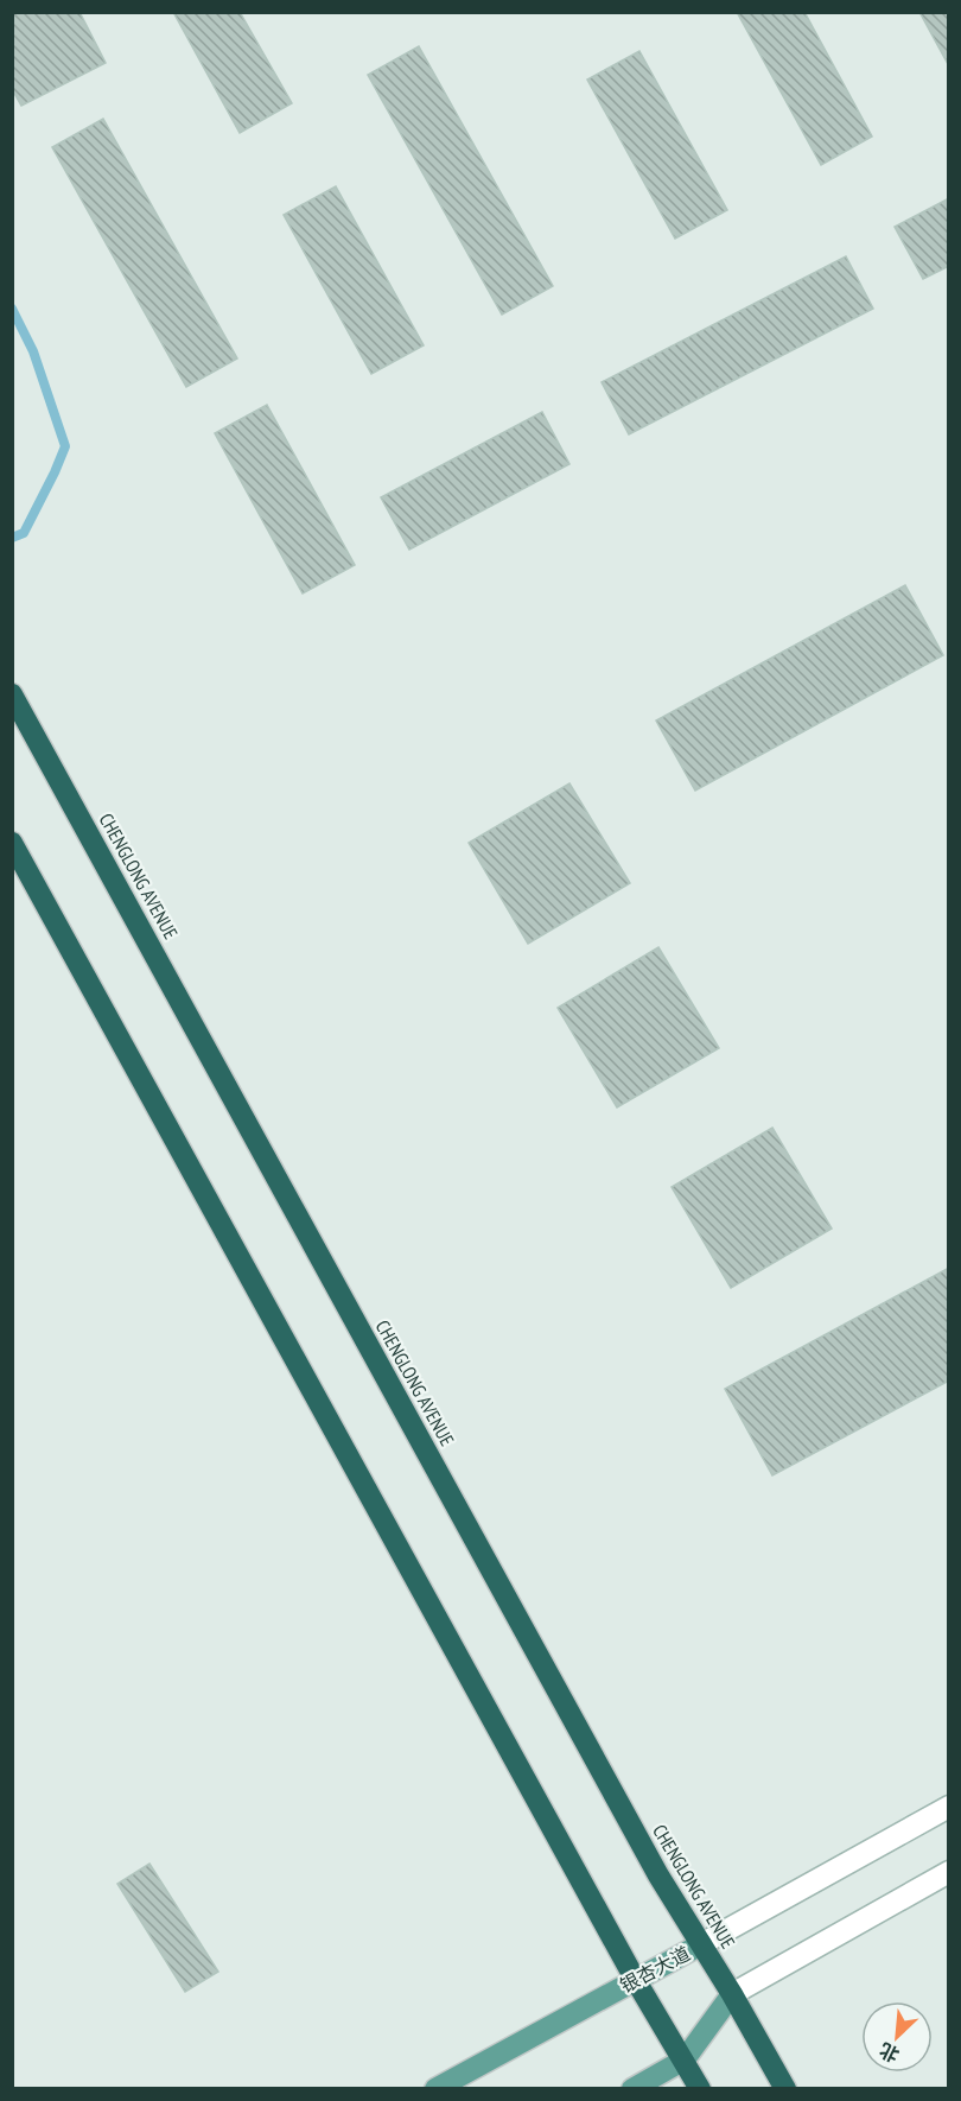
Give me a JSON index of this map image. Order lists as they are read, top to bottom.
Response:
{
  "streets": {
    "highway": ["CHENGLONG AVENUE"],
    "main road": ["银杏大道"]
  },
  "crossings": [
    ["CHENGLONG AVENUE", "银杏大道"]
  ],
  "north": "bottom left"
}
